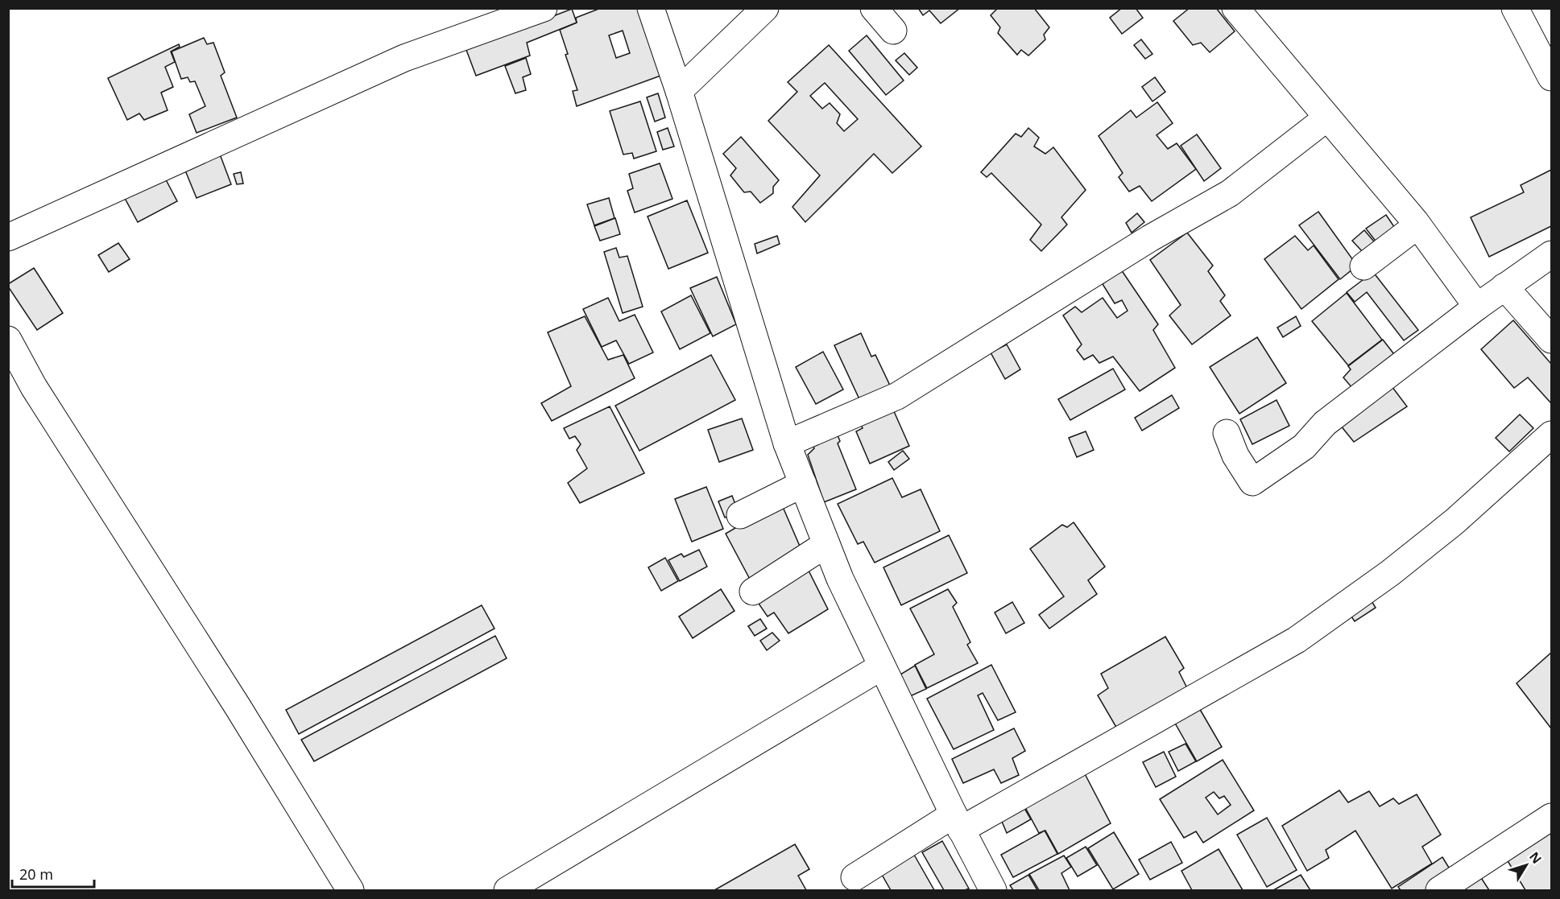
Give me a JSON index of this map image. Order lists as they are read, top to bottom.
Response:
{
  "scale_bar": "20 m",
  "north": "top right"
}
